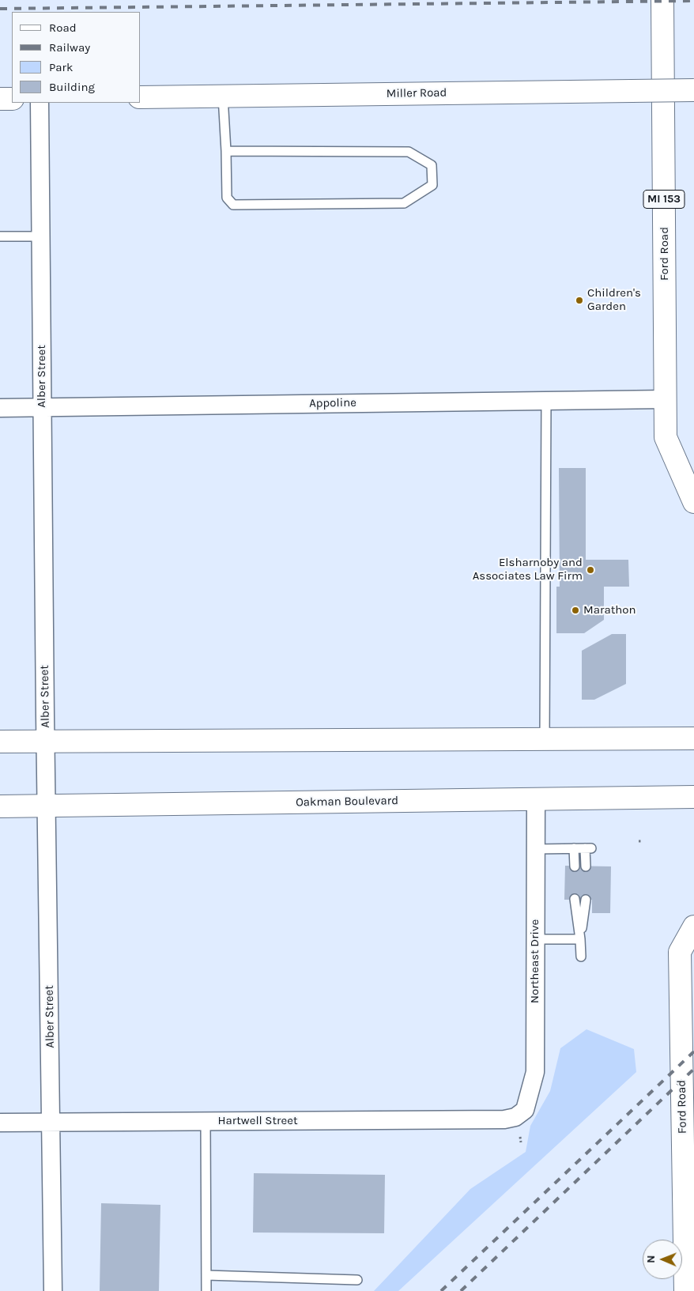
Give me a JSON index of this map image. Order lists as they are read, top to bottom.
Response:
{
  "streets": {
    "street": [
      "Miller Road",
      "MI 153",
      "Ford Road",
      "Alber Street",
      "Appoline",
      "Oakman Boulevard",
      "Northeast Drive",
      "Hartwell Street"
    ]
  },
  "crossings": [
    ["Ford Road", "Appoline"],
    ["Alber Street", "Appoline"],
    ["Alber Street", "Oakman Boulevard"],
    ["Alber Street", "Hartwell Street"],
    ["Oakman Boulevard", "Northeast Drive"],
    ["Northeast Drive", "Hartwell Street"]
  ],
  "places": ["Children's Garden", "Elsharnoby and Associates Law Firm", "Marathon"],
  "legend": [
    "Road",
    "Railway",
    "Park",
    "Building"
  ],
  "north": "left"
}
